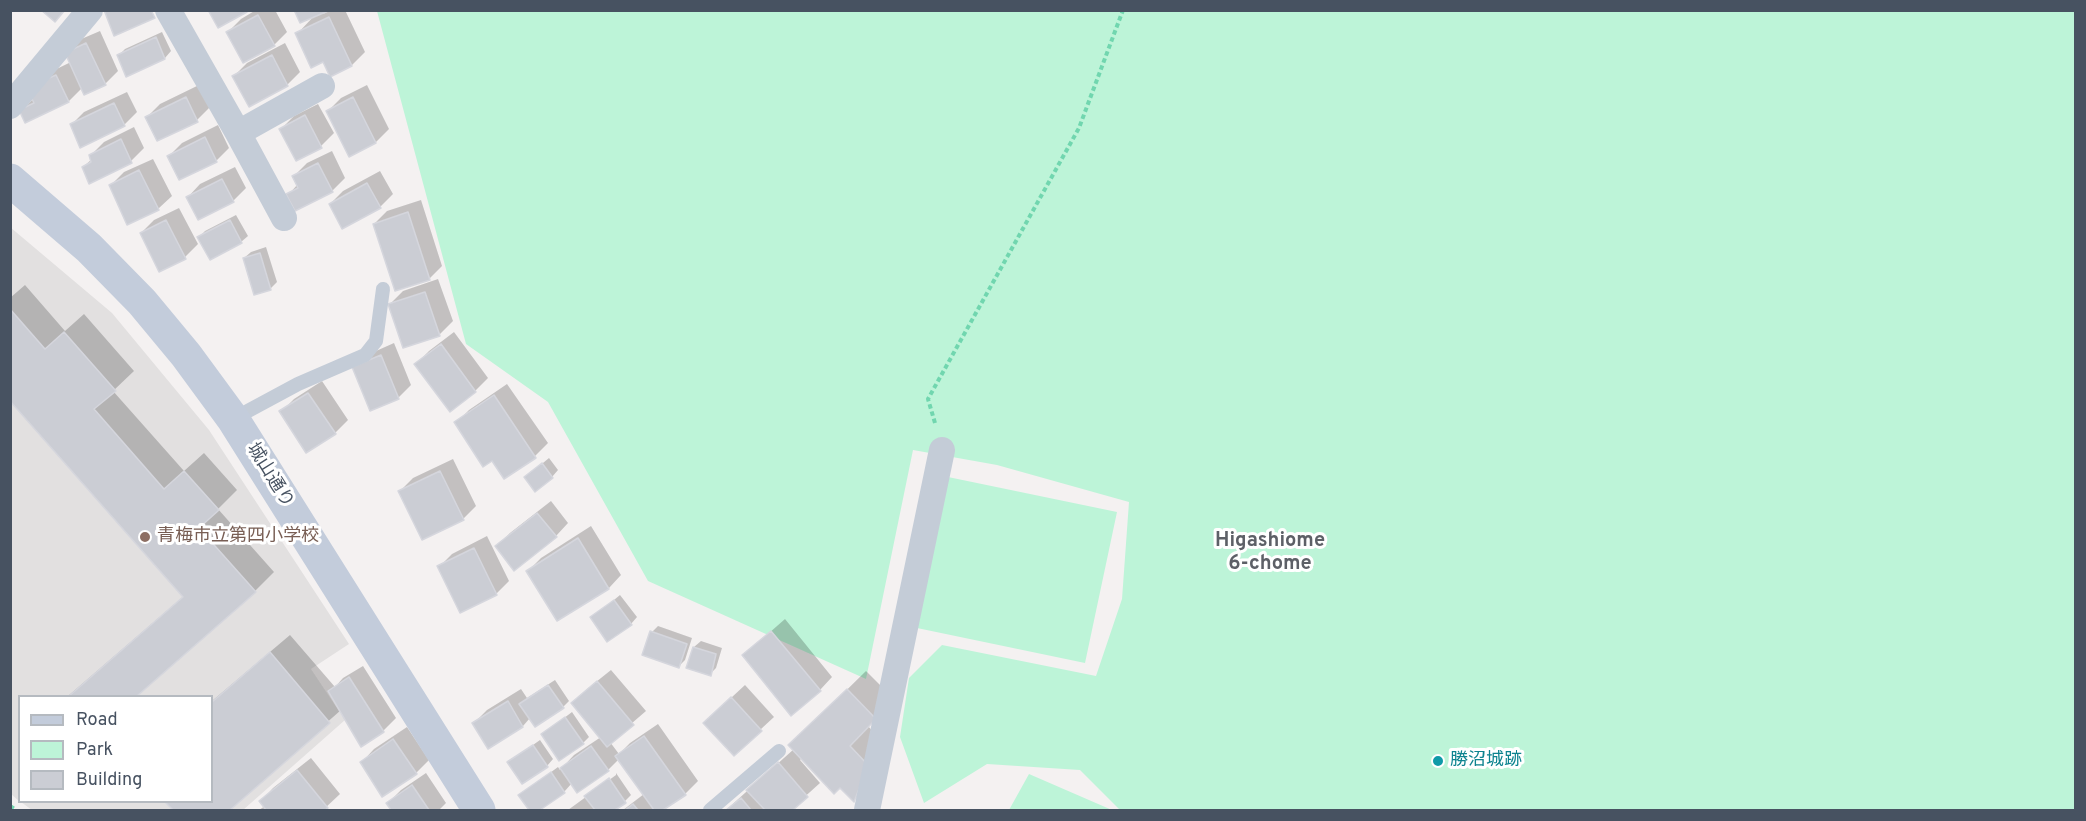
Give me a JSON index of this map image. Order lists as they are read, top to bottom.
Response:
{
  "streets": {
    "street": ["城山通り"]
  },
  "districts": ["Higashiome 6-chome"],
  "places": ["青梅市立第四小学校", "勝沼城跡"],
  "legend": ["Road", "Park", "Building"]
}
